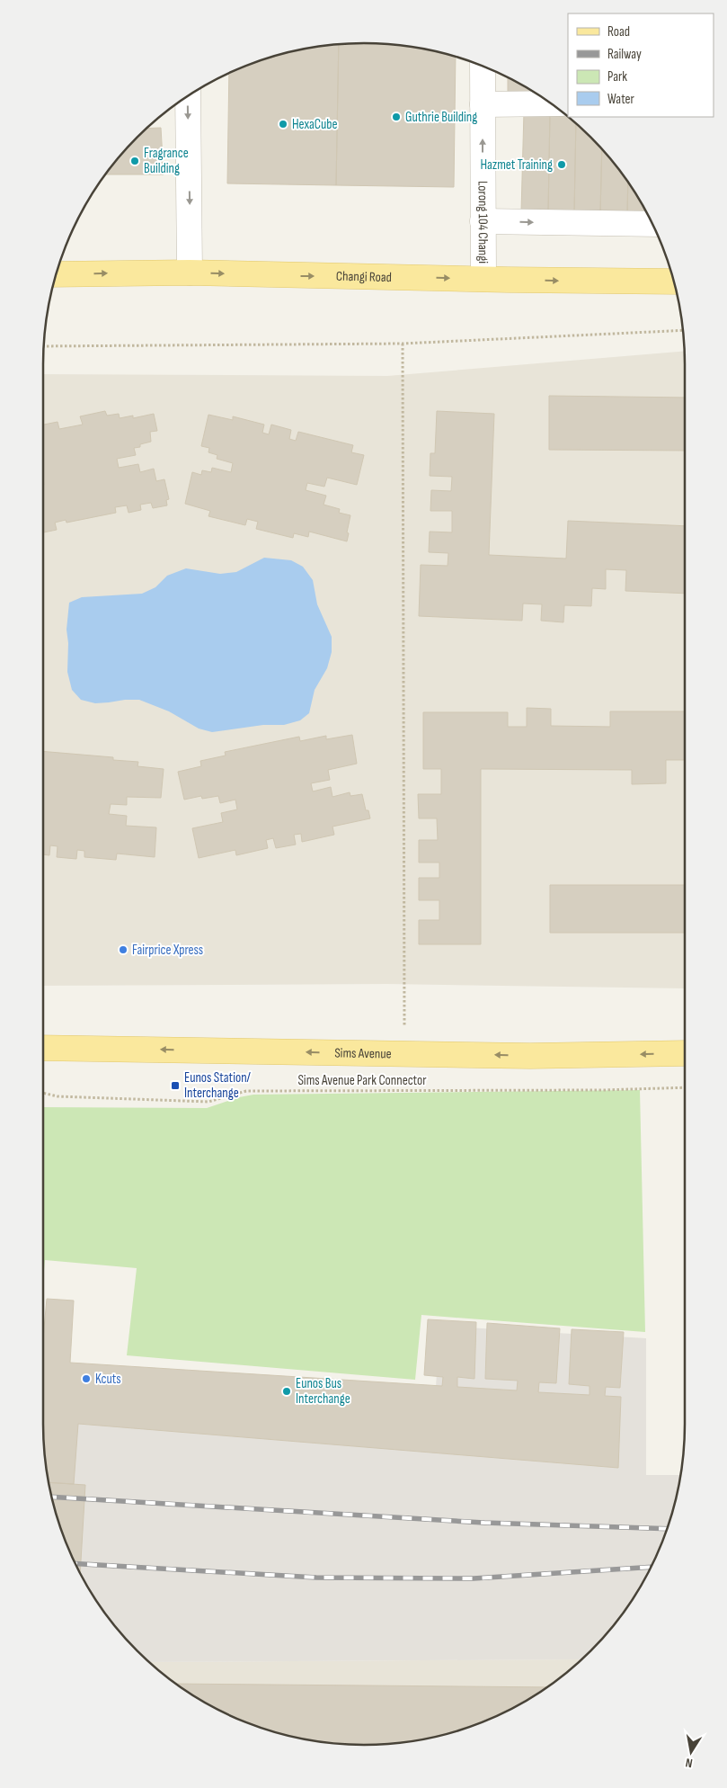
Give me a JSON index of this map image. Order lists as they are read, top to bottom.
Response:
{
  "streets": {
    "main road": ["Changi Road", "Sims Avenue"],
    "street": ["Lorong 104 Changi"],
    "path": ["Sims Avenue Park Connector"]
  },
  "crossings": [
    ["Lorong 104 Changi", "Changi Road"]
  ],
  "one_way": ["Lorong 104 Changi", "Changi Road", "Sims Avenue"],
  "places": {
    "other": [
      "Guthrie Building",
      "HexaCube",
      "Fragrance Building",
      "Hazmet Training",
      "Fairprice Xpress",
      "Kcuts",
      "Eunos Bus Interchange"
    ],
    "transit": ["Eunos Station/ Interchange"]
  },
  "legend": [
    "Road",
    "Railway",
    "Park",
    "Water"
  ],
  "north": "bottom"
}
